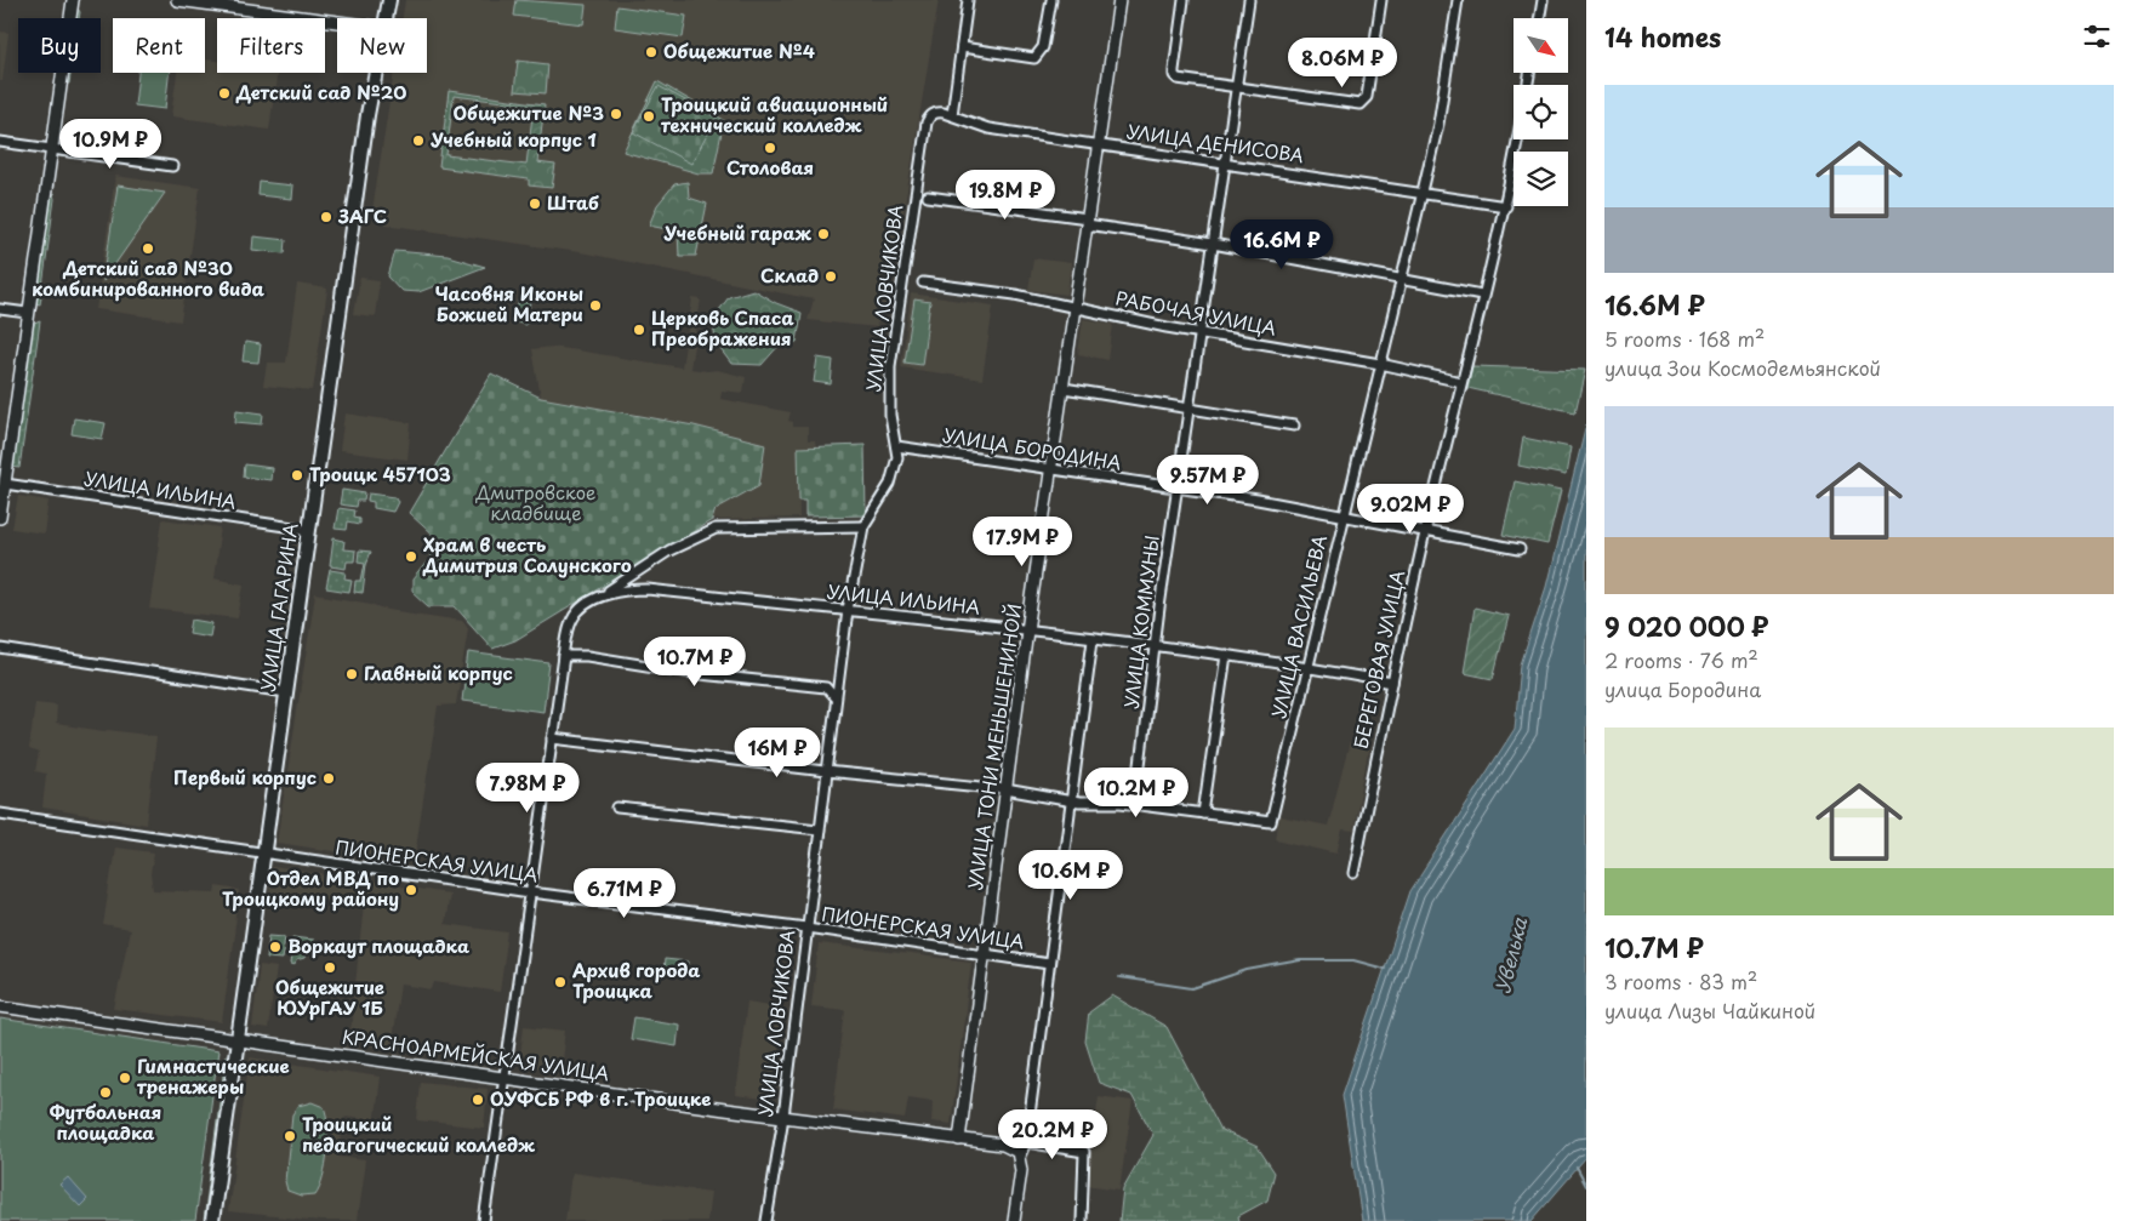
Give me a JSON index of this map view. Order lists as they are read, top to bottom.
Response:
{
  "streets": {
    "main road": ["УЛИЦА ГАГАРИНА"],
    "street": [
      "УЛИЦА ДЕНИСОВА",
      "УЛИЦА ЛОВЧИКОВА",
      "РАБОЧАЯ УЛИЦА",
      "УЛИЦА БОРОДИНА",
      "УЛИЦА ИЛЬИНА",
      "УЛИЦА КОММУНЫ",
      "УЛИЦА ВАСИЛЬЕВА",
      "БЕРЕГОВАЯ УЛИЦА",
      "УЛИЦА ТОНИ МЕНЬШЕНИНОЙ",
      "ПИОНЕРСКАЯ УЛИЦА",
      "КРАСНОАРМЕЙСКАЯ УЛИЦА"
    ]
  },
  "crossings": [
    ["УЛИЦА ДЕНИСОВА", "УЛИЦА ЛОВЧИКОВА"],
    ["УЛИЦА ДЕНИСОВА", "УЛИЦА КОММУНЫ"],
    ["УЛИЦА ДЕНИСОВА", "УЛИЦА ВАСИЛЬЕВА"],
    ["УЛИЦА ДЕНИСОВА", "БЕРЕГОВАЯ УЛИЦА"],
    ["УЛИЦА ДЕНИСОВА", "УЛИЦА ТОНИ МЕНЬШЕНИНОЙ"],
    ["УЛИЦА ЛОВЧИКОВА", "УЛИЦА БОРОДИНА"],
    ["УЛИЦА ЛОВЧИКОВА", "УЛИЦА ИЛЬИНА"],
    ["УЛИЦА ЛОВЧИКОВА", "ПИОНЕРСКАЯ УЛИЦА"],
    ["УЛИЦА ЛОВЧИКОВА", "КРАСНОАРМЕЙСКАЯ УЛИЦА"],
    ["РАБОЧАЯ УЛИЦА", "УЛИЦА КОММУНЫ"],
    ["РАБОЧАЯ УЛИЦА", "УЛИЦА ВАСИЛЬЕВА"],
    ["РАБОЧАЯ УЛИЦА", "БЕРЕГОВАЯ УЛИЦА"],
    ["РАБОЧАЯ УЛИЦА", "УЛИЦА ТОНИ МЕНЬШЕНИНОЙ"],
    ["УЛИЦА БОРОДИНА", "УЛИЦА КОММУНЫ"],
    ["УЛИЦА БОРОДИНА", "УЛИЦА ВАСИЛЬЕВА"],
    ["УЛИЦА БОРОДИНА", "БЕРЕГОВАЯ УЛИЦА"],
    ["УЛИЦА БОРОДИНА", "УЛИЦА ТОНИ МЕНЬШЕНИНОЙ"],
    ["УЛИЦА ИЛЬИНА", "УЛИЦА ГАГАРИНА"],
    ["УЛИЦА ИЛЬИНА", "УЛИЦА КОММУНЫ"],
    ["УЛИЦА ИЛЬИНА", "УЛИЦА ВАСИЛЬЕВА"],
    ["УЛИЦА ИЛЬИНА", "БЕРЕГОВАЯ УЛИЦА"],
    ["УЛИЦА ИЛЬИНА", "УЛИЦА ТОНИ МЕНЬШЕНИНОЙ"],
    ["УЛИЦА ГАГАРИНА", "ПИОНЕРСКАЯ УЛИЦА"],
    ["УЛИЦА ГАГАРИНА", "КРАСНОАРМЕЙСКАЯ УЛИЦА"],
    ["УЛИЦА ТОНИ МЕНЬШЕНИНОЙ", "ПИОНЕРСКАЯ УЛИЦА"],
    ["УЛИЦА ТОНИ МЕНЬШЕНИНОЙ", "КРАСНОАРМЕЙСКАЯ УЛИЦА"]
  ],
  "water": ["Увелька"],
  "parks": ["Дмитровское кладбище"],
  "places": [
    "Общежитие №4",
    "Детский сад №20",
    "Общежитие №3",
    "Троицкий авиационный технический колледж",
    "Учебный корпус 1",
    "Столовая",
    "Штаб",
    "ЗАГС",
    "Учебный гараж",
    "Детский сад №30 комбинированного вида",
    "Склад",
    "Часовня Иконы Божией Матери",
    "Церковь Спаса Преображения",
    "Троицк 457103",
    "Храм в честь Димитрия Солунского",
    "Главный корпус",
    "Первый корпус",
    "Отдел МВД по Троицкому району",
    "Воркаут площадка",
    "Общежитие ЮУрГАУ 1Б",
    "Архив города Троицка",
    "Гимнастические тренажеры",
    "Футбольная площадка",
    "ОУФСБ РФ в г. Троицке",
    "Троицкий педагогический колледж"
  ],
  "north": "bottom right",
  "page": {
    "heading": "14 homes",
    "chip": [
      "Buy",
      "Rent",
      "Filters",
      "New"
    ],
    "price": [
      "8.06M ₽",
      "10.9M ₽",
      "19.8M ₽",
      "16.6M ₽",
      "9.57M ₽",
      "9.02M ₽",
      "17.9M ₽",
      "10.7M ₽",
      "16M ₽",
      "7.98M ₽",
      "10.2M ₽",
      "10.6M ₽",
      "6.71M ₽",
      "20.2M ₽"
    ],
    "list": [
      {
        "name": "16.6M ₽",
        "note": "5 rooms · 168 m² · улица Зои Космодемьянской"
      },
      {
        "name": "9 020 000 ₽",
        "note": "2 rooms · 76 m² · улица Бородина"
      },
      {
        "name": "10.7M ₽",
        "note": "3 rooms · 83 m² · улица Лизы Чайкиной"
      }
    ]
  }
}
